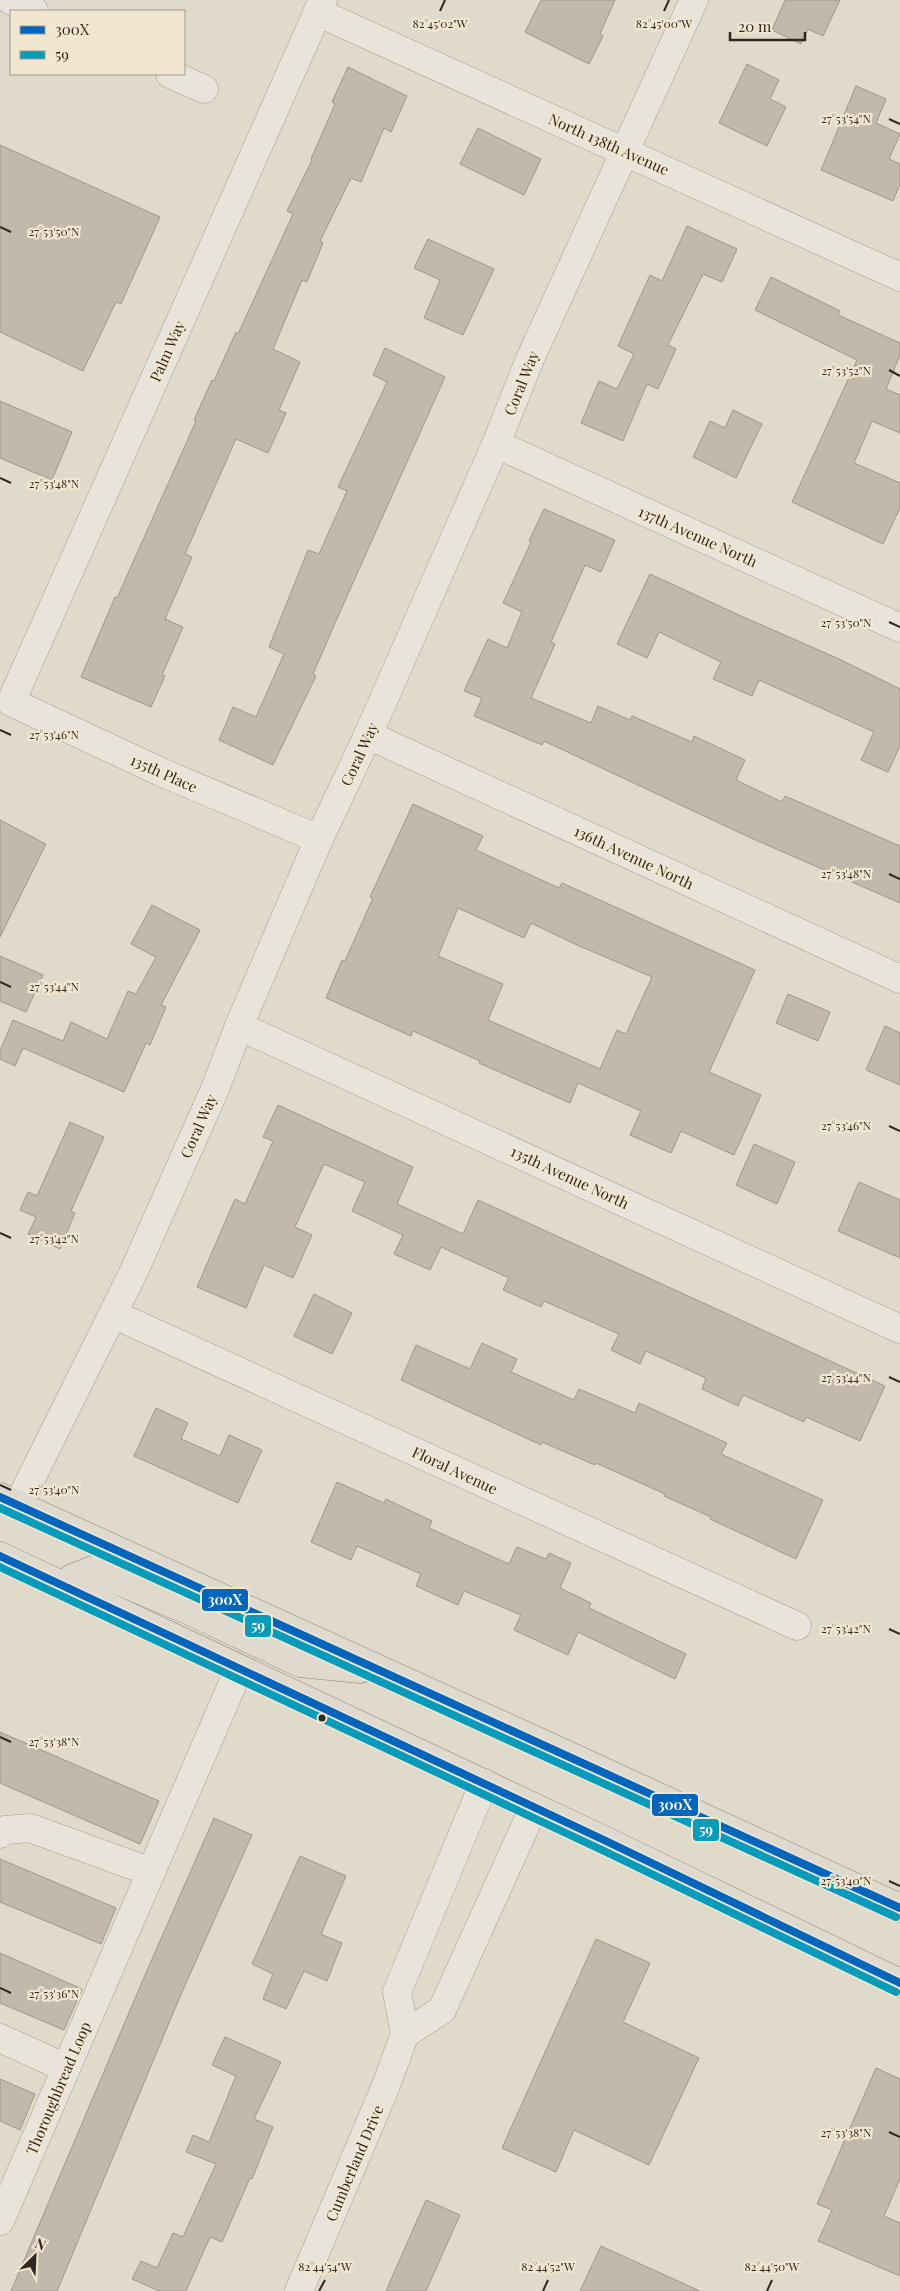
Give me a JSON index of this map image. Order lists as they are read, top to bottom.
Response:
{
  "streets": {
    "street": [
      "North 138th Avenue",
      "Palm Way",
      "Coral Way",
      "137th Avenue North",
      "135th Place",
      "136th Avenue North",
      "135th Avenue North",
      "Floral Avenue",
      "Thoroughbread Loop",
      "Cumberland Drive"
    ]
  },
  "crossings": [
    ["North 138th Avenue", "Palm Way"],
    ["North 138th Avenue", "Coral Way"],
    ["Palm Way", "135th Place"],
    ["Coral Way", "137th Avenue North"],
    ["Coral Way", "135th Place"],
    ["Coral Way", "136th Avenue North"],
    ["Coral Way", "135th Avenue North"],
    ["Coral Way", "Floral Avenue"]
  ],
  "lines": ["transit line 300X", "transit line 59"],
  "legend": ["300X", "59"],
  "scale_bar": "20 m",
  "north": "top right",
  "coordinates": [
    "82°45'02\"W",
    "82°45'00\"W",
    "27°53'54\"N",
    "27°53'50\"N",
    "27°53'52\"N",
    "27°53'48\"N",
    "27°53'46\"N",
    "27°53'44\"N",
    "27°53'42\"N",
    "27°53'40\"N",
    "27°53'38\"N",
    "27°53'36\"N",
    "82°44'54\"W",
    "82°44'52\"W",
    "82°44'50\"W"
  ]
}
